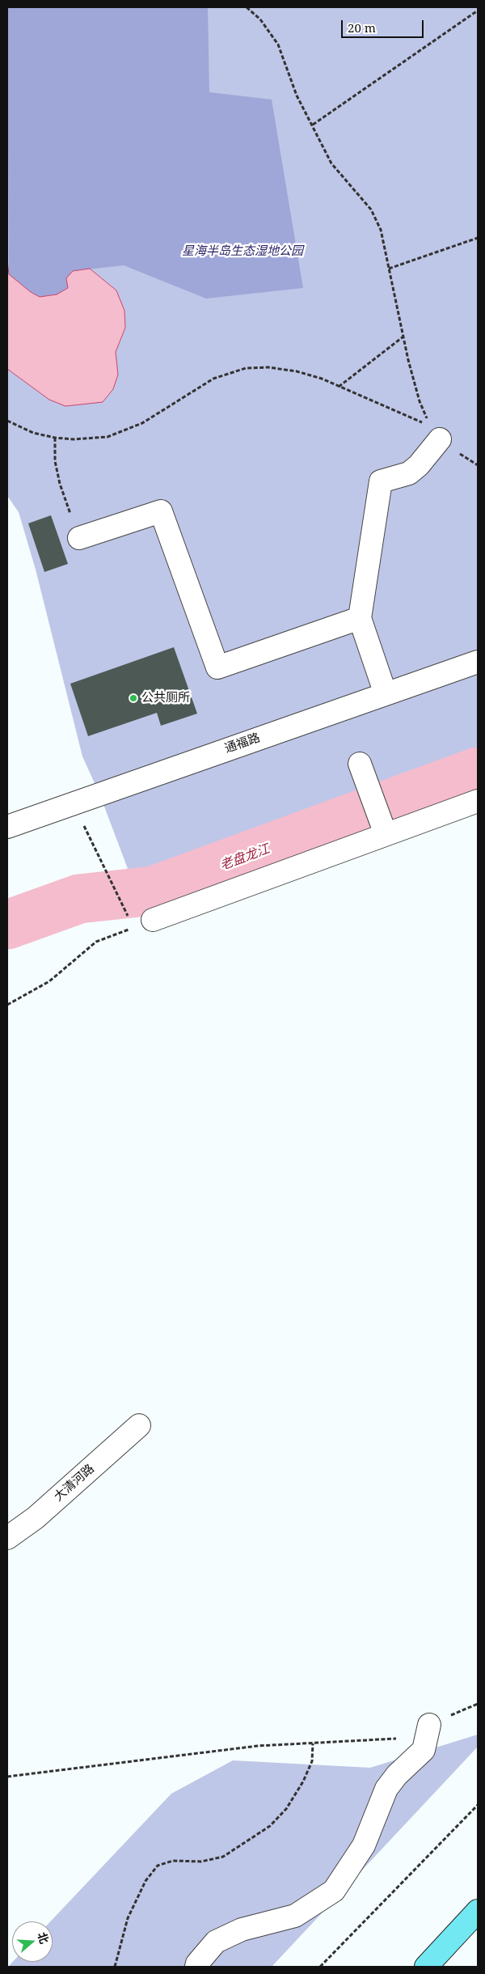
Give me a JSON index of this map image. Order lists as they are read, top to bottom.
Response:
{
  "streets": {
    "street": ["通福路", "大清河路"]
  },
  "water": ["老盘龙江"],
  "parks": ["星海半岛生态湿地公园"],
  "places": ["公共厕所"],
  "scale_bar": "20 m",
  "north": "right"
}
